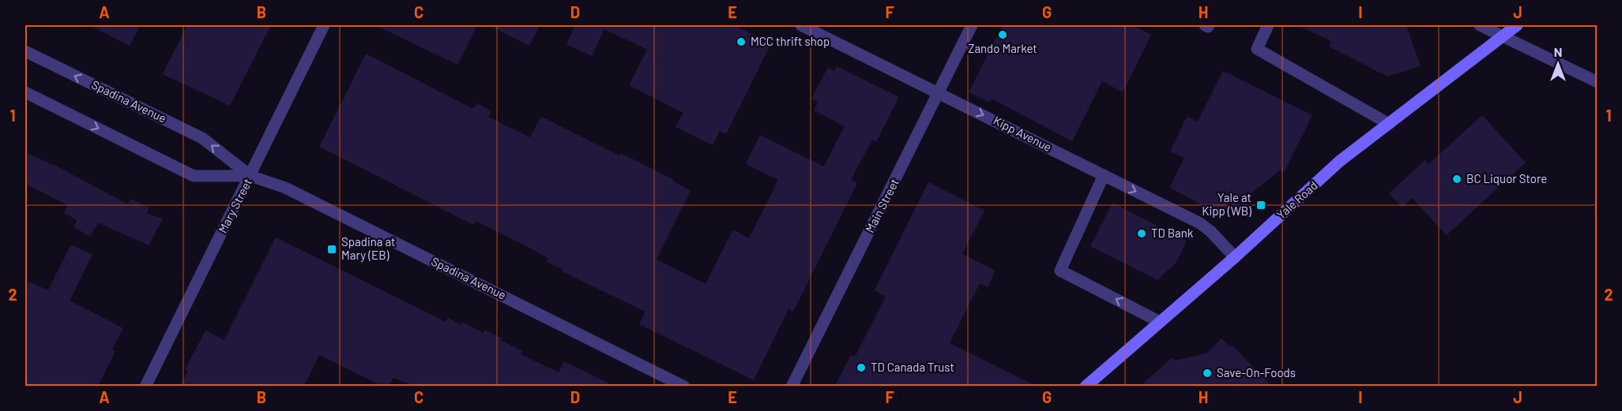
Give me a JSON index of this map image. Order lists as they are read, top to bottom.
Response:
{
  "streets": {
    "main road": ["Yale Road"],
    "street": [
      "Spadina Avenue",
      "Kipp Avenue",
      "Mary Street",
      "Main Street"
    ]
  },
  "crossings": [
    ["Spadina Avenue", "Mary Street"],
    ["Kipp Avenue", "Yale Road"],
    ["Kipp Avenue", "Main Street"]
  ],
  "one_way": ["Kipp Avenue"],
  "places": {
    "other": [
      "Zando Market",
      "MCC thrift shop",
      "BC Liquor Store",
      "TD Bank",
      "TD Canada Trust",
      "Save-On-Foods"
    ],
    "transit": ["Yale at Kipp (WB)", "Spadina at Mary (EB)"]
  },
  "north": "top",
  "grid": {
    "columns": [
      "A",
      "B",
      "C",
      "D",
      "E",
      "F",
      "G",
      "H",
      "I",
      "J"
    ],
    "rows": ["1", "2"]
  }
}
